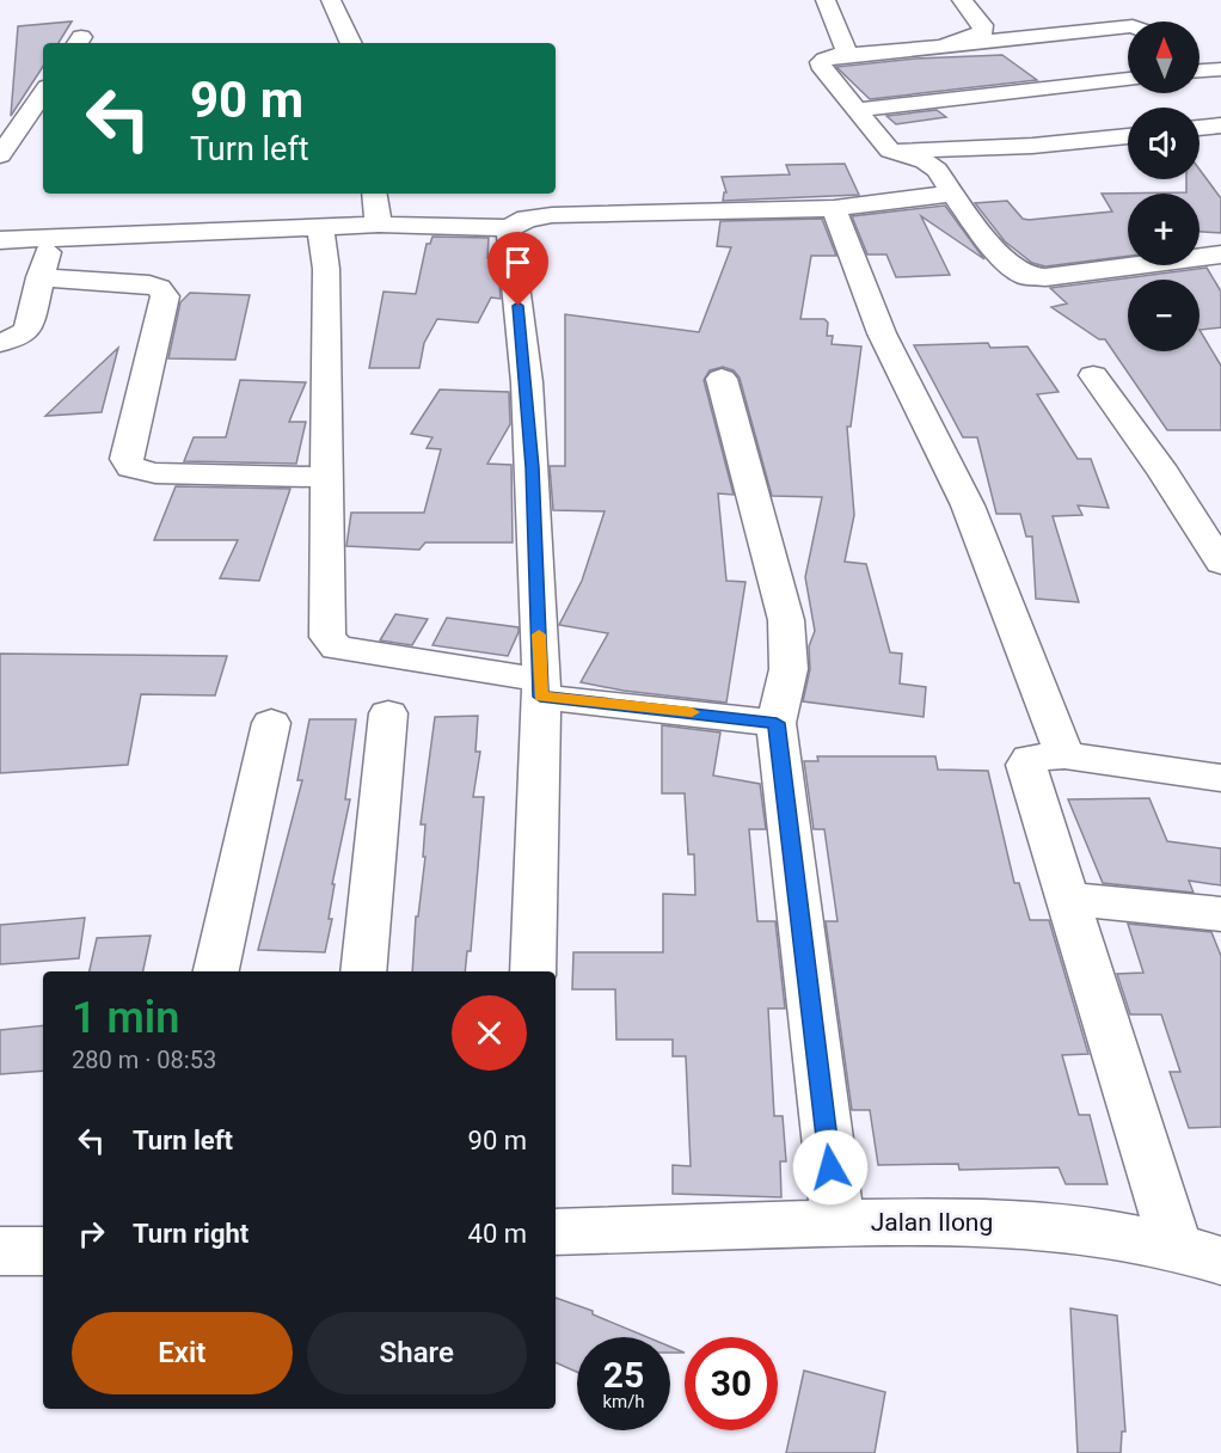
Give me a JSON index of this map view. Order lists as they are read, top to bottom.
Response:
{
  "streets": {
    "street": ["Jalan Ilong"]
  },
  "north": "top",
  "page": {
    "map_buttons": ["+", "−"],
    "turn": ["90 m", "Turn left"],
    "heading": ["1 min", "280 m · 08:53"],
    "list": [
      {
        "name": "Turn left",
        "value": "90 m"
      },
      {
        "name": "Turn right",
        "value": "40 m"
      }
    ],
    "buttons": ["Exit", "Share"],
    "speed": "25 km/h",
    "limit": "30"
  }
}
